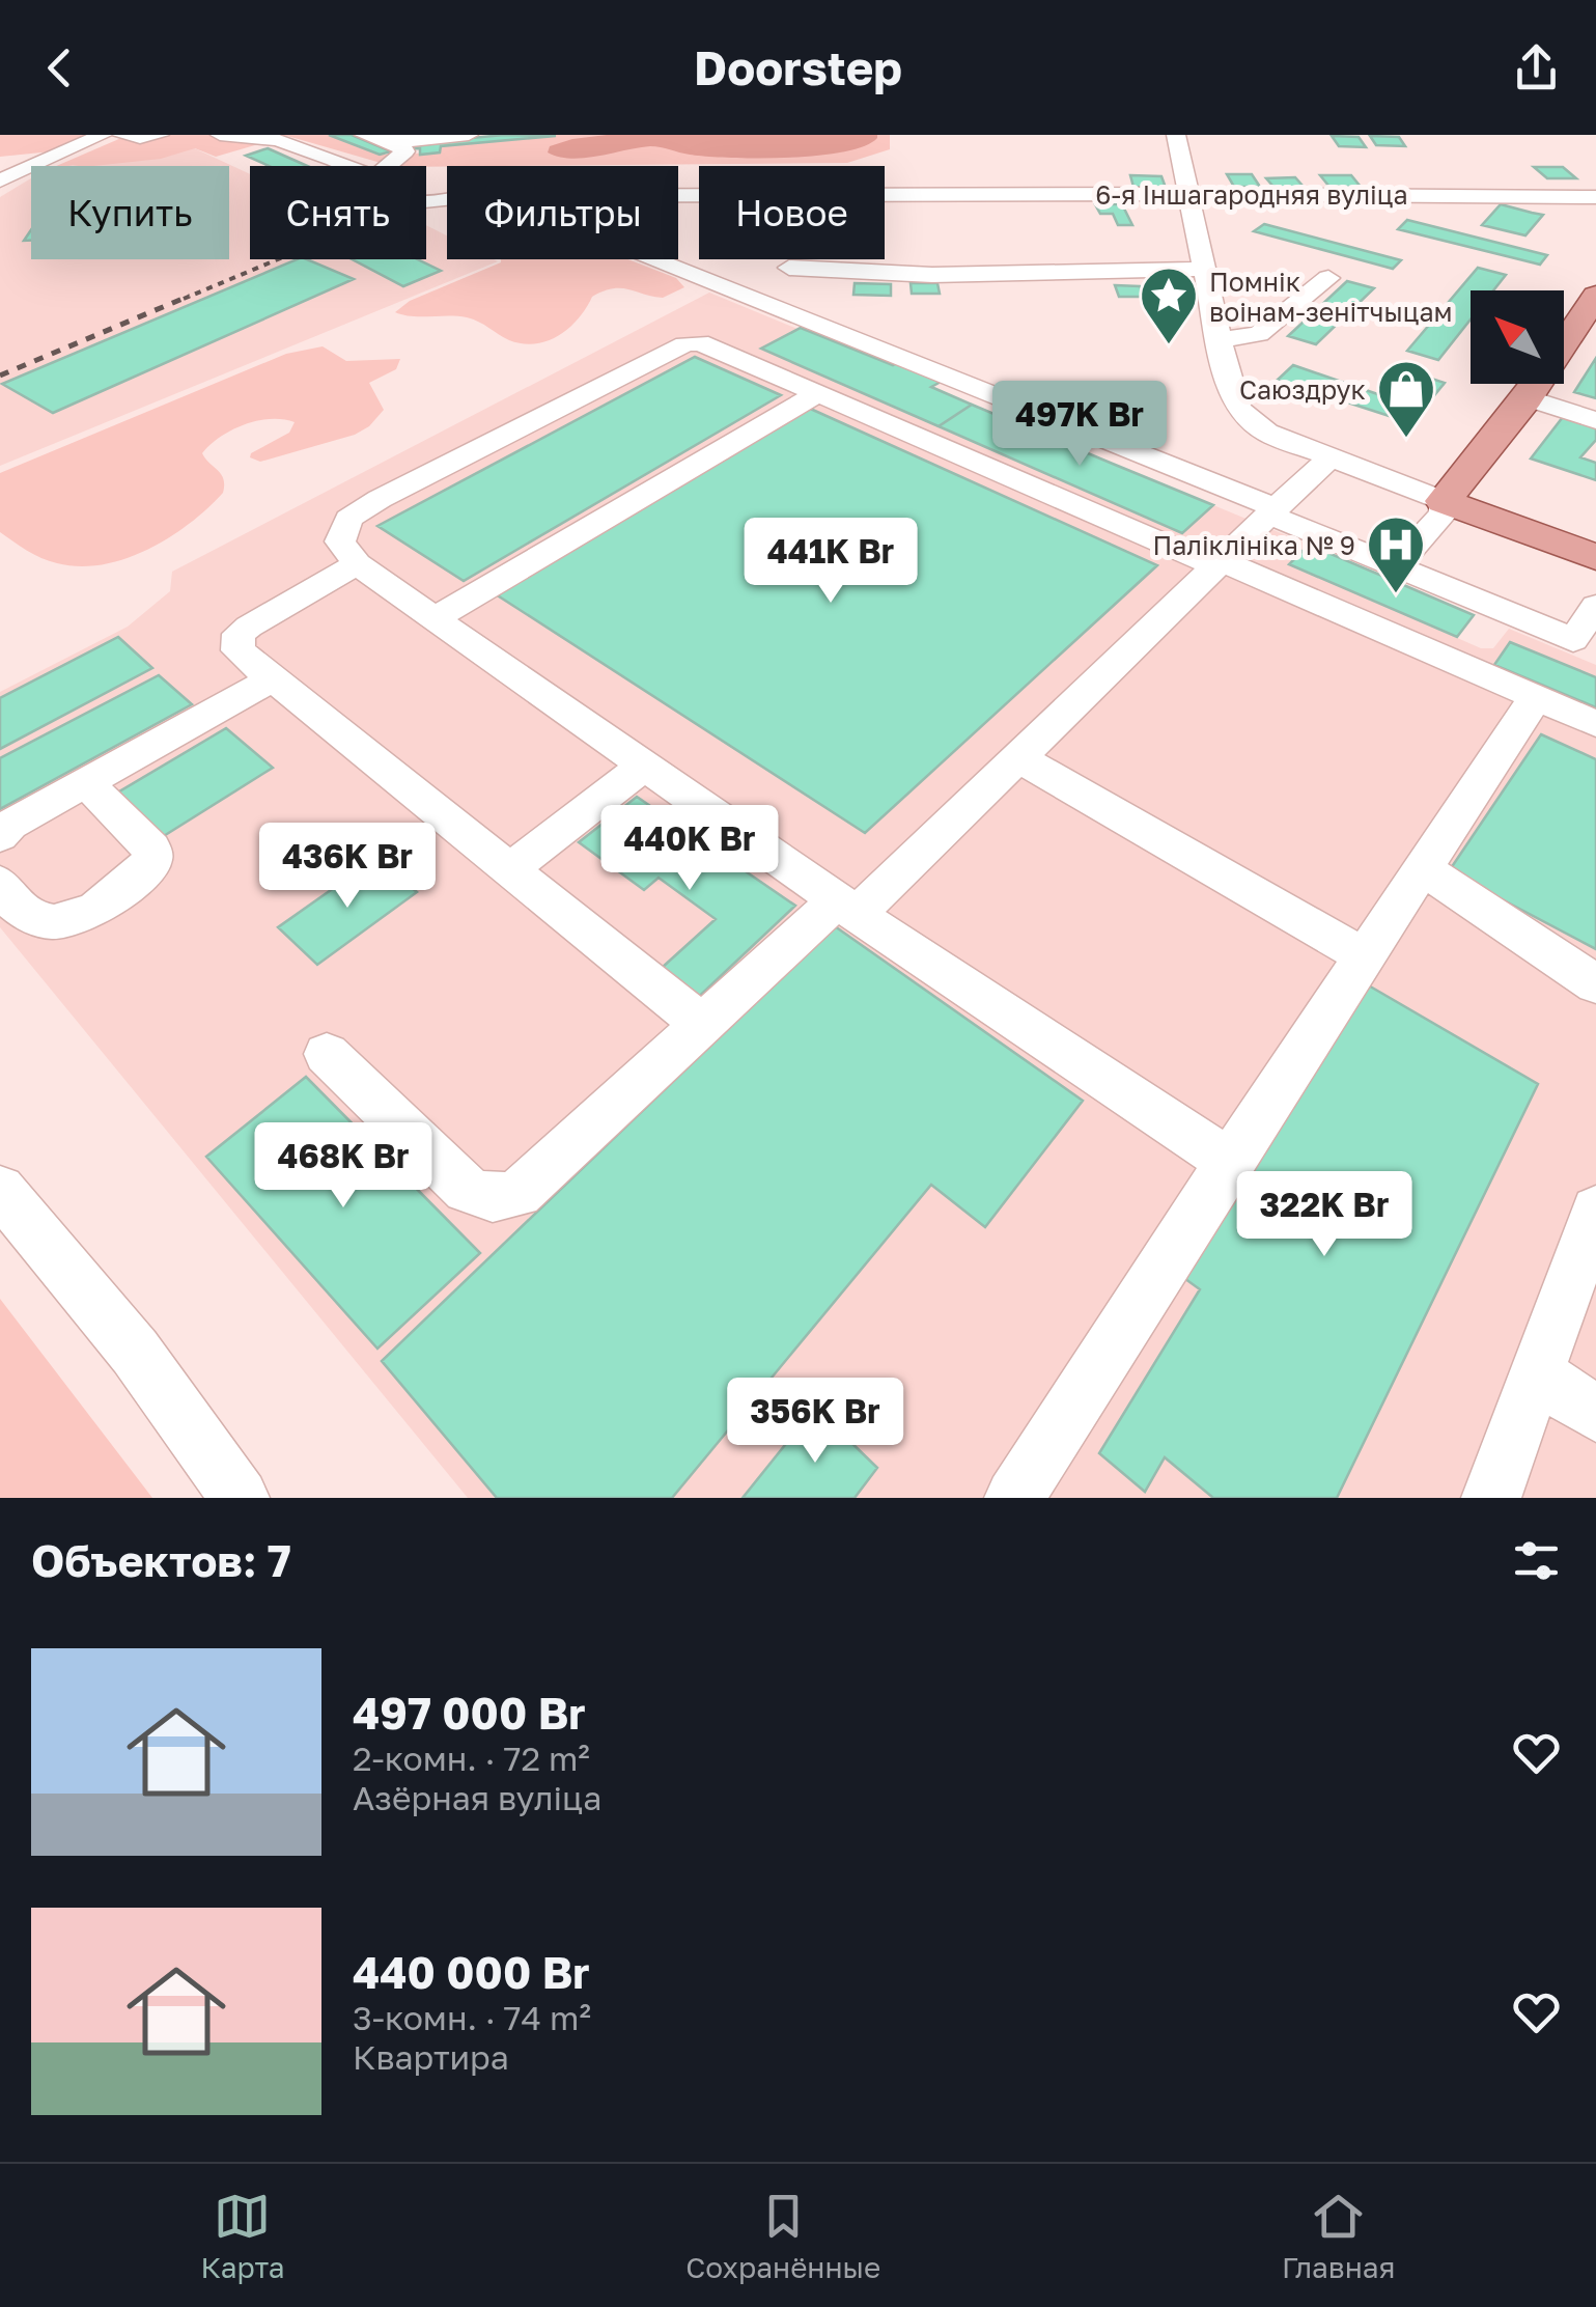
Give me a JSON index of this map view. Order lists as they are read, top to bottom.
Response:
{
  "streets": {
    "street": ["6-я Іншагародняя вуліца"]
  },
  "places": {
    "place": ["Помнік воінам-зенітчыцам"],
    "shop": ["Саюздрук"],
    "hospital": ["Паліклініка № 9"]
  },
  "north": "top left",
  "page": {
    "header": "Doorstep",
    "chip": [
      "Купить",
      "Снять",
      "Фильтры",
      "Новое"
    ],
    "price": [
      "497K Br",
      "441K Br",
      "440K Br",
      "436K Br",
      "468K Br",
      "322K Br",
      "356K Br"
    ],
    "heading": "Объектов: 7",
    "list": [
      {
        "name": "497 000 Br",
        "note": "2-комн. · 72 m² · Азёрная вуліца"
      },
      {
        "name": "440 000 Br",
        "note": "3-комн. · 74 m² · Квартира"
      }
    ],
    "tabs": ["Карта", "Сохранённые", "Главная"]
  }
}
